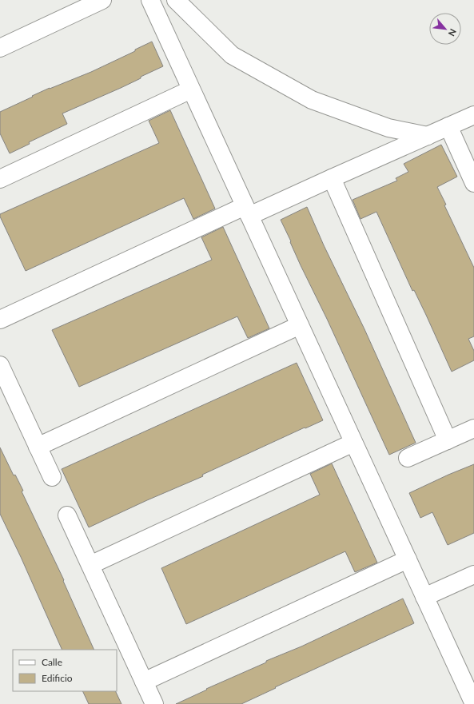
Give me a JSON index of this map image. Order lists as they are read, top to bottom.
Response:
{
  "legend": ["Calle", "Edificio"],
  "north": "bottom right"
}
